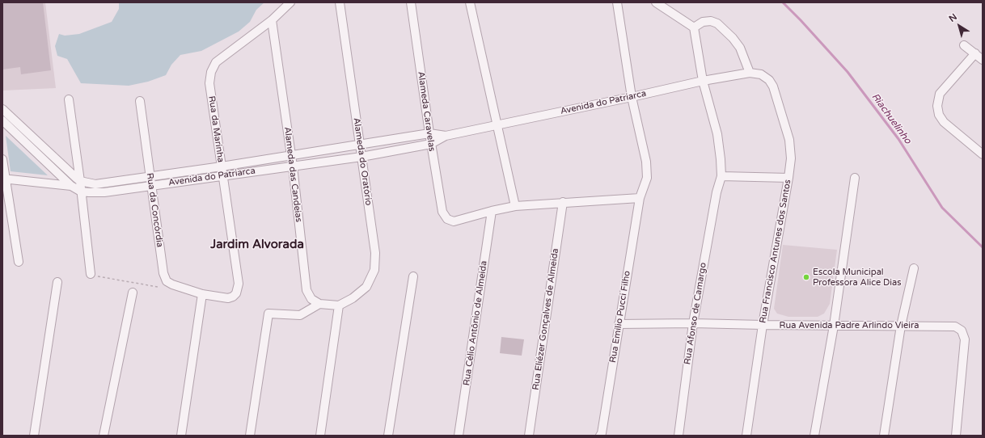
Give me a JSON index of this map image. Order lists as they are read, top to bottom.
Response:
{
  "streets": {
    "street": [
      "Avenida do Patriarca",
      "Alameda Caravelas",
      "Rua da Marinha",
      "Alameda do Oratório",
      "Alameda das Candeias",
      "Rua da Concórdia",
      "Rua Francisco Antunes dos Santos",
      "Rua Afonso de Camargo",
      "Rua Emílio Pucci Filho",
      "Rua Eliézer Gonçalves de Almeida",
      "Rua Célio Antônio de Almeida",
      "Rua Avenida Padre Arlindo Vieira"
    ]
  },
  "crossings": [
    ["Avenida do Patriarca", "Alameda Caravelas"],
    ["Avenida do Patriarca", "Rua da Marinha"],
    ["Avenida do Patriarca", "Alameda do Oratório"],
    ["Avenida do Patriarca", "Alameda das Candeias"],
    ["Avenida do Patriarca", "Rua da Concórdia"],
    ["Avenida do Patriarca", "Rua Francisco Antunes dos Santos"],
    ["Avenida do Patriarca", "Rua Afonso de Camargo"],
    ["Avenida do Patriarca", "Rua Emílio Pucci Filho"],
    ["Alameda Caravelas", "Rua Célio Antônio de Almeida"],
    ["Rua da Marinha", "Alameda das Candeias"],
    ["Rua Francisco Antunes dos Santos", "Rua Avenida Padre Arlindo Vieira"],
    ["Rua Afonso de Camargo", "Rua Avenida Padre Arlindo Vieira"],
    ["Rua Emílio Pucci Filho", "Rua Avenida Padre Arlindo Vieira"]
  ],
  "districts": ["Jardim Alvorada"],
  "water": ["Riachuelinho"],
  "places": ["Escola Municipal Professora Alice Dias"],
  "north": "top left"
}
